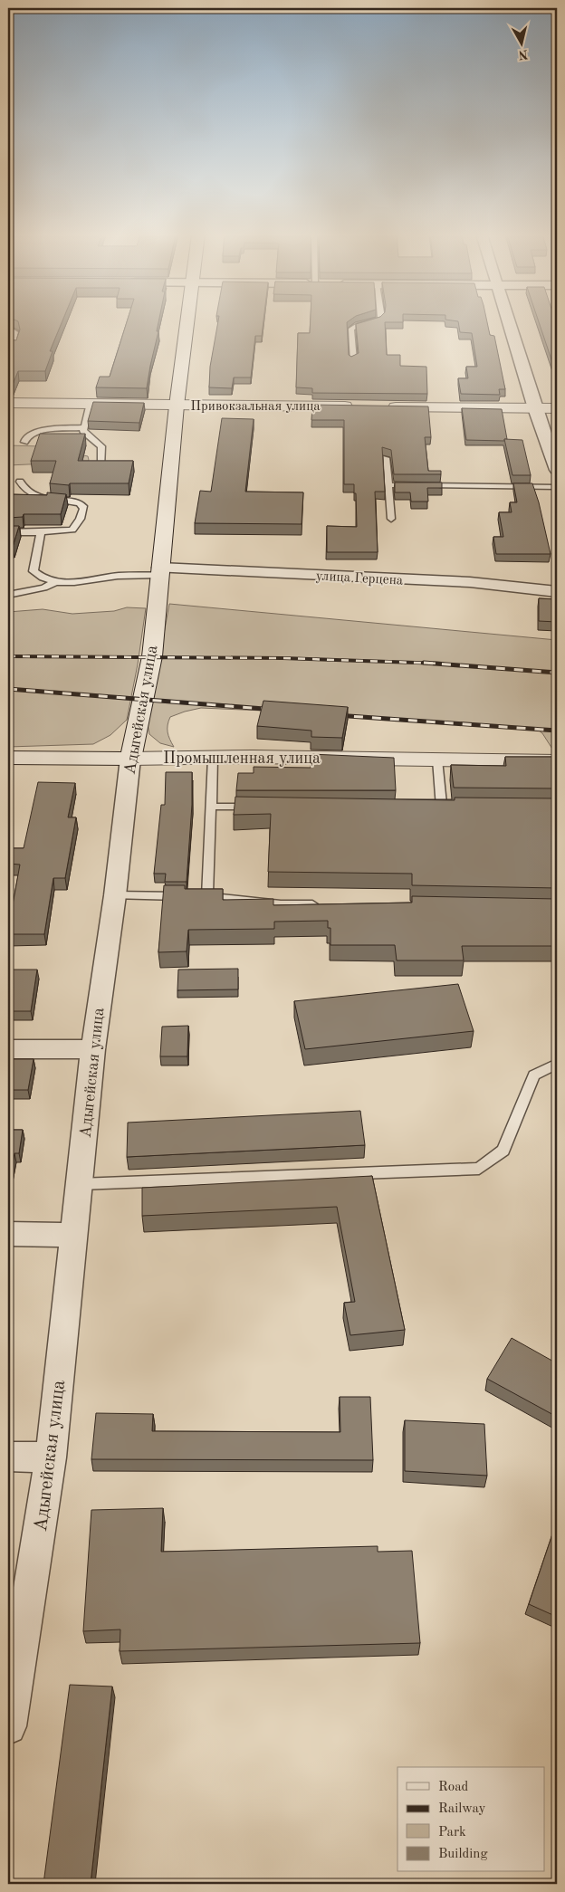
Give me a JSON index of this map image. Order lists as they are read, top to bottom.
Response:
{
  "streets": {
    "main road": ["Привокзальная улица", "Адыгейская улица", "Промышленная улица"],
    "street": ["улица Герцена"]
  },
  "crossings": [
    ["Привокзальная улица", "Адыгейская улица"],
    ["улица Герцена", "Адыгейская улица"],
    ["Адыгейская улица", "Промышленная улица"]
  ],
  "legend": [
    "Road",
    "Railway",
    "Park",
    "Building"
  ],
  "north": "bottom"
}
